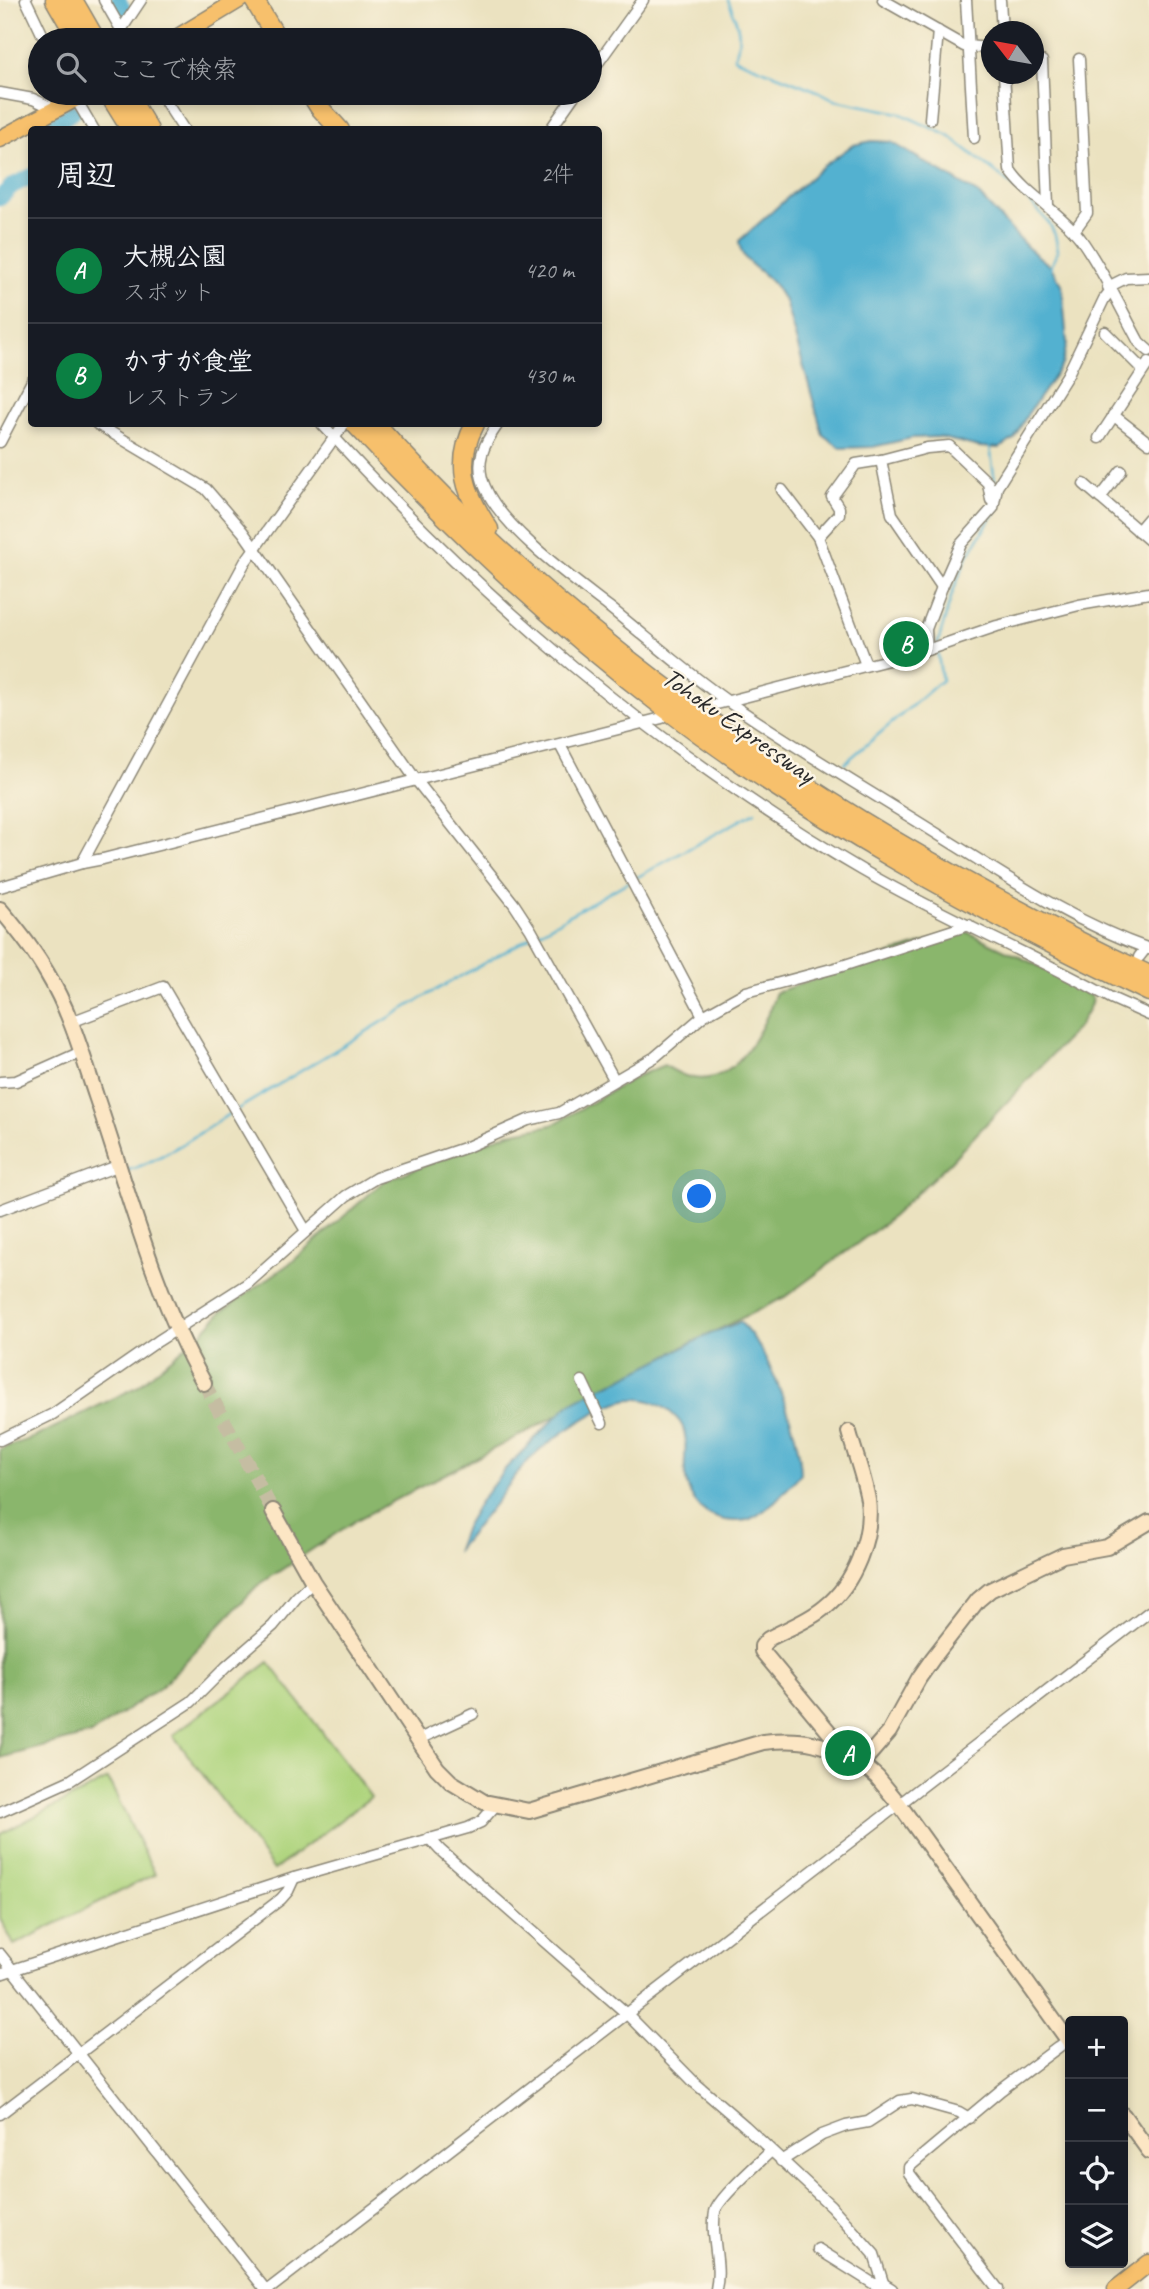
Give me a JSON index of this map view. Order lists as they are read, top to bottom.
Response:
{
  "streets": {
    "highway": ["Tohoku Expressway"]
  },
  "north": "top left",
  "page": {
    "search": "ここで検索",
    "heading": ["周辺", "2件"],
    "list": [
      {
        "mark": "A",
        "name": "大槻公園",
        "note": "スポット",
        "value": "420 m"
      },
      {
        "mark": "B",
        "name": "かすが食堂",
        "note": "レストラン",
        "value": "430 m"
      }
    ],
    "pins": ["B", "A"],
    "map_buttons": ["+", "−"]
  }
}
